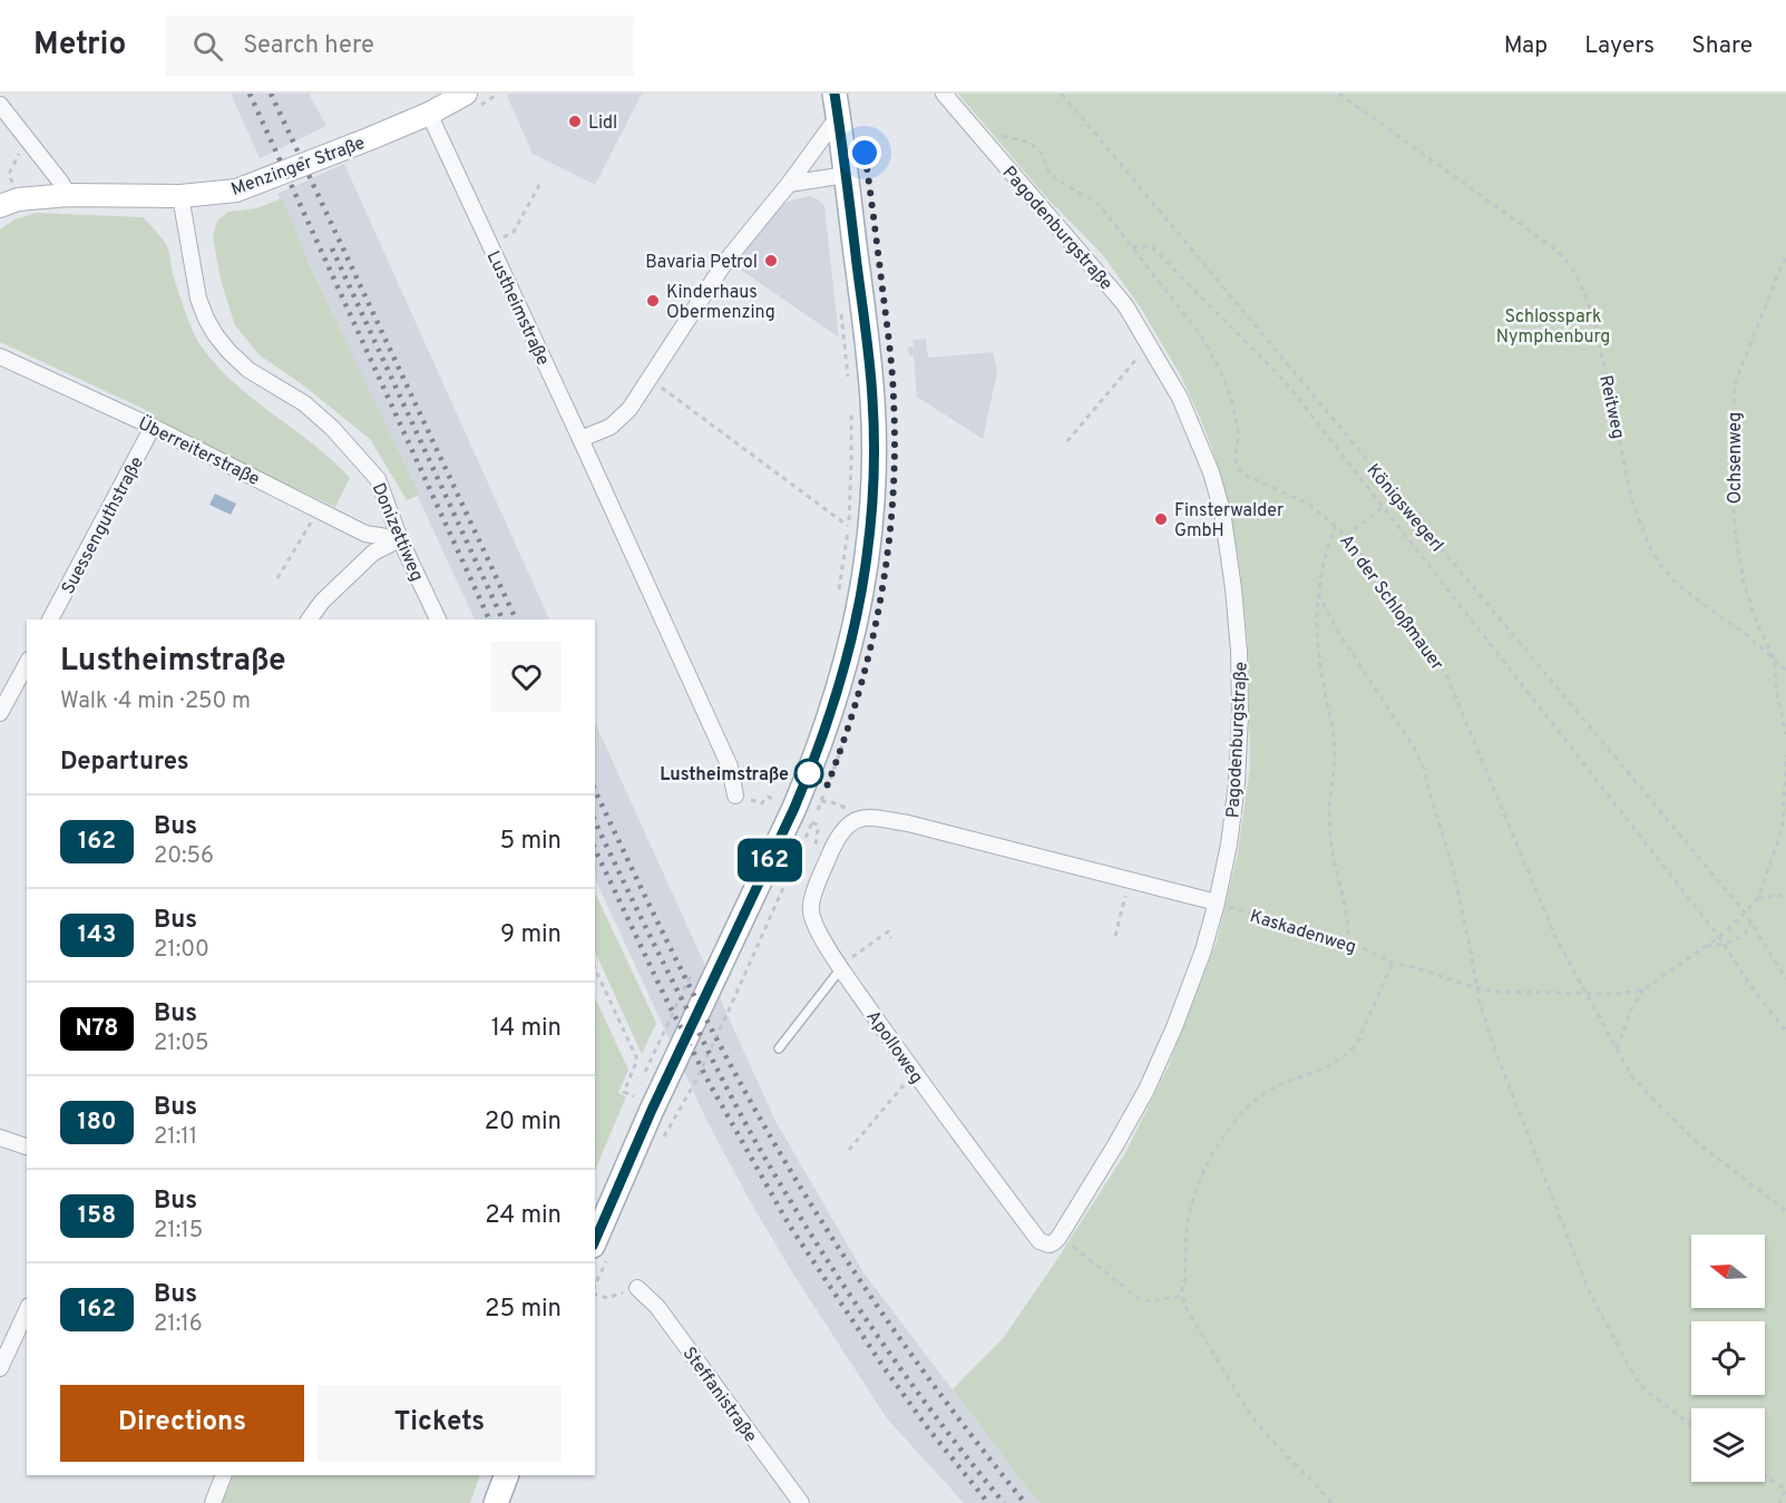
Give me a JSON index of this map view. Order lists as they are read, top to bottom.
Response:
{
  "streets": {
    "street": [
      "Menzinger Straße",
      "Pagodenburgstraße",
      "Lustheimstraße",
      "Überreiterstraße",
      "Suessenguthstraße",
      "Donizettiweg",
      "Apolloweg",
      "Steffanistraße"
    ],
    "path": [
      "Reitweg",
      "Ochsenweg",
      "Königswegerl",
      "An der Schloßmauer",
      "Kaskadenweg"
    ]
  },
  "crossings": [
    ["Menzinger Straße", "Lustheimstraße"],
    ["Menzinger Straße", "Donizettiweg"],
    ["Pagodenburgstraße", "Kaskadenweg"],
    ["Pagodenburgstraße", "Apolloweg"],
    ["Reitweg", "Ochsenweg"],
    ["Überreiterstraße", "Suessenguthstraße"],
    ["Überreiterstraße", "Donizettiweg"],
    ["Königswegerl", "Kaskadenweg"],
    ["An der Schloßmauer", "Kaskadenweg"]
  ],
  "parks": ["Schlosspark Nymphenburg"],
  "places": [
    "Lidl",
    "Bavaria Petrol",
    "Kinderhaus Obermenzing",
    "Finsterwalder GmbH",
    "Lustheimstraße"
  ],
  "lines": ["bus line 162"],
  "north": "left",
  "page": {
    "header": "Metrio",
    "search": "Search here",
    "nav": ["Map", "Layers", "Share"],
    "on_map": "162",
    "heading": [
      ["Lustheimstraße", "Walk · 4 min · 250 m"],
      "Departures"
    ],
    "list": [
      {
        "mark": "162",
        "name": "Bus",
        "note": "20:56",
        "value": "5 min"
      },
      {
        "mark": "143",
        "name": "Bus",
        "note": "21:00",
        "value": "9 min"
      },
      {
        "mark": "N78",
        "name": "Bus",
        "note": "21:05",
        "value": "14 min"
      },
      {
        "mark": "180",
        "name": "Bus",
        "note": "21:11",
        "value": "20 min"
      },
      {
        "mark": "158",
        "name": "Bus",
        "note": "21:15",
        "value": "24 min"
      },
      {
        "mark": "162",
        "name": "Bus",
        "note": "21:16",
        "value": "25 min"
      }
    ],
    "buttons": ["Directions", "Tickets"]
  }
}
